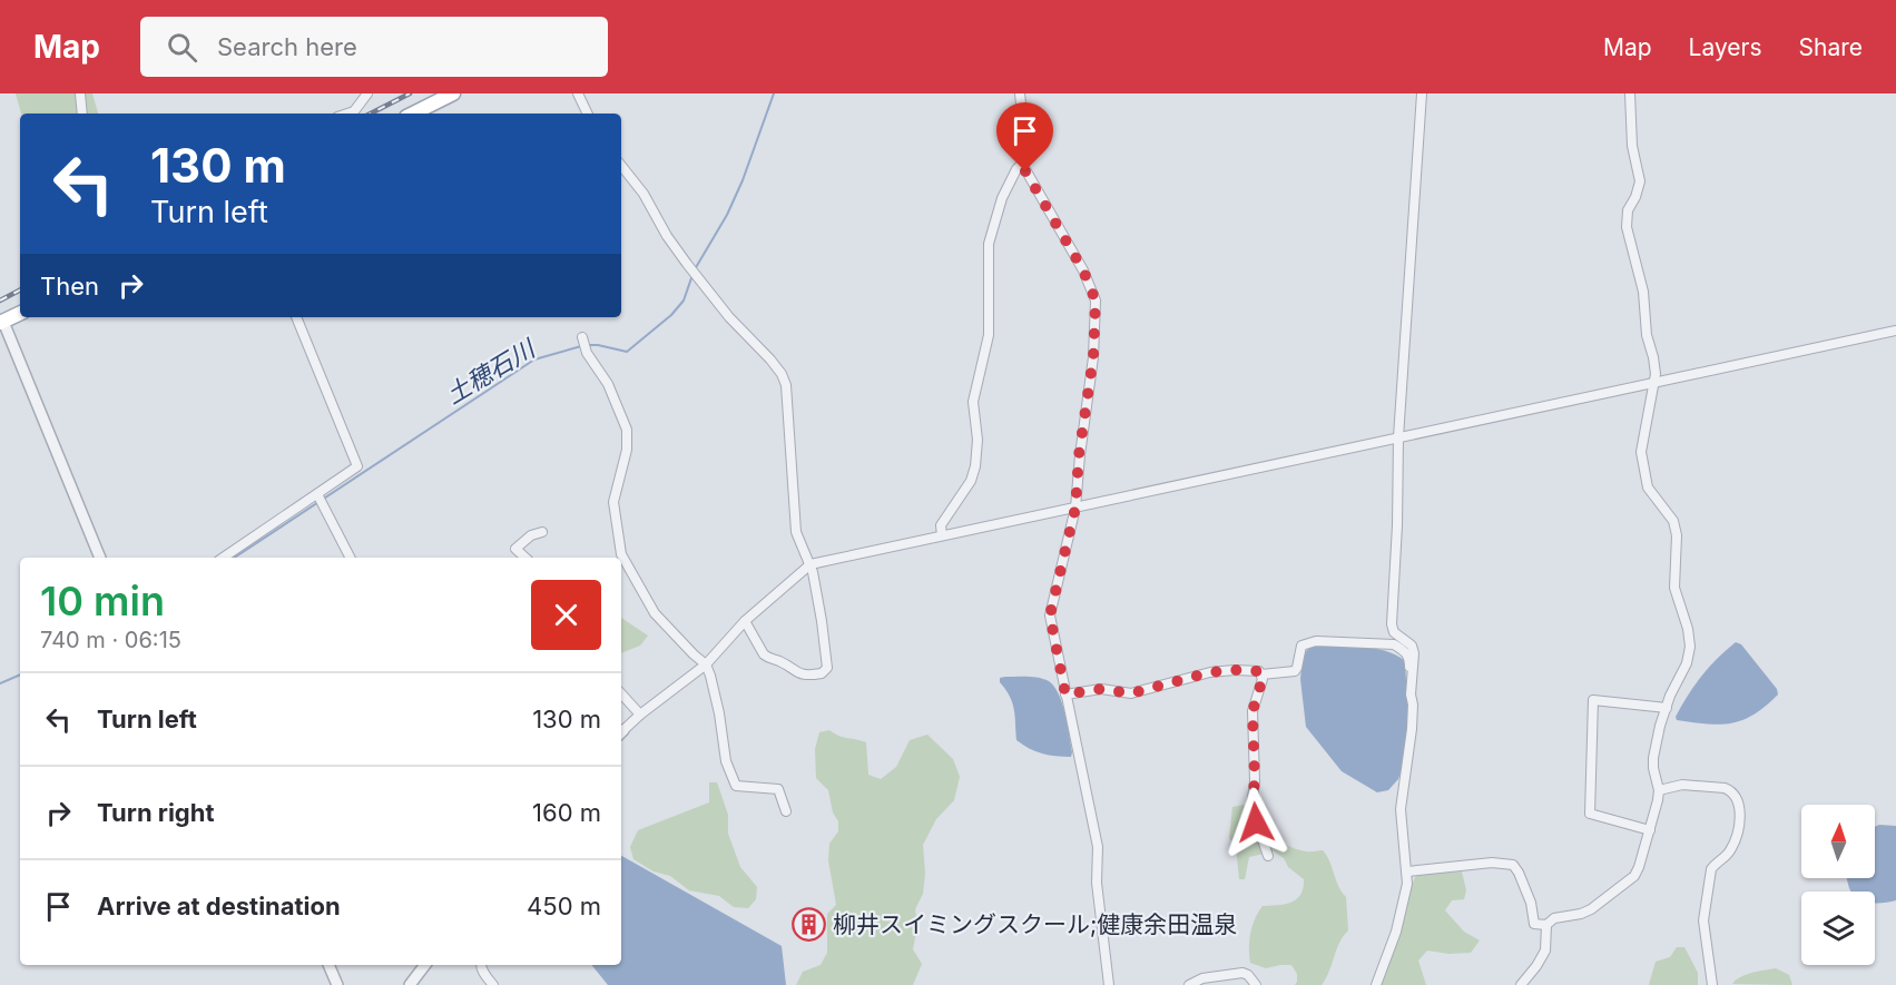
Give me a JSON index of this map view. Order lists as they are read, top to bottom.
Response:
{
  "water": ["土穂石川"],
  "places": {
    "building": ["柳井スイミングスクール;健康余田温泉"]
  },
  "north": "top",
  "page": {
    "header": "Map",
    "search": "Search here",
    "nav": ["Map", "Layers", "Share"],
    "turn": ["130 m", "Turn left"],
    "then": "Then",
    "heading": ["10 min", "740 m · 06:15"],
    "list": [
      {
        "name": "Turn left",
        "value": "130 m"
      },
      {
        "name": "Turn right",
        "value": "160 m"
      },
      {
        "name": "Arrive at destination",
        "value": "450 m"
      }
    ]
  }
}
